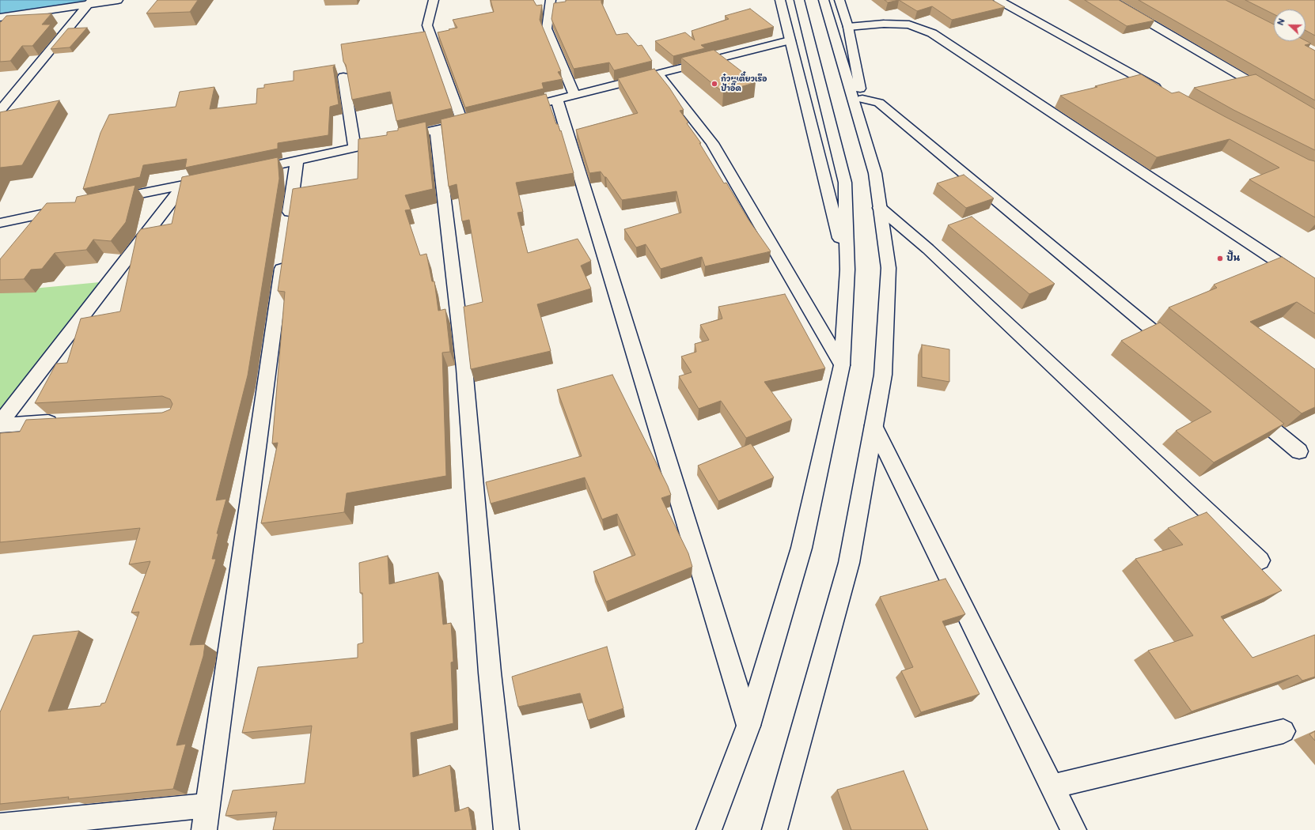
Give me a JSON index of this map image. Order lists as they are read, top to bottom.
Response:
{
  "places": ["ก๋วยเตี๋ยวเรือ ป้าอี๊ด", "ปั้น"],
  "north": "left"
}
